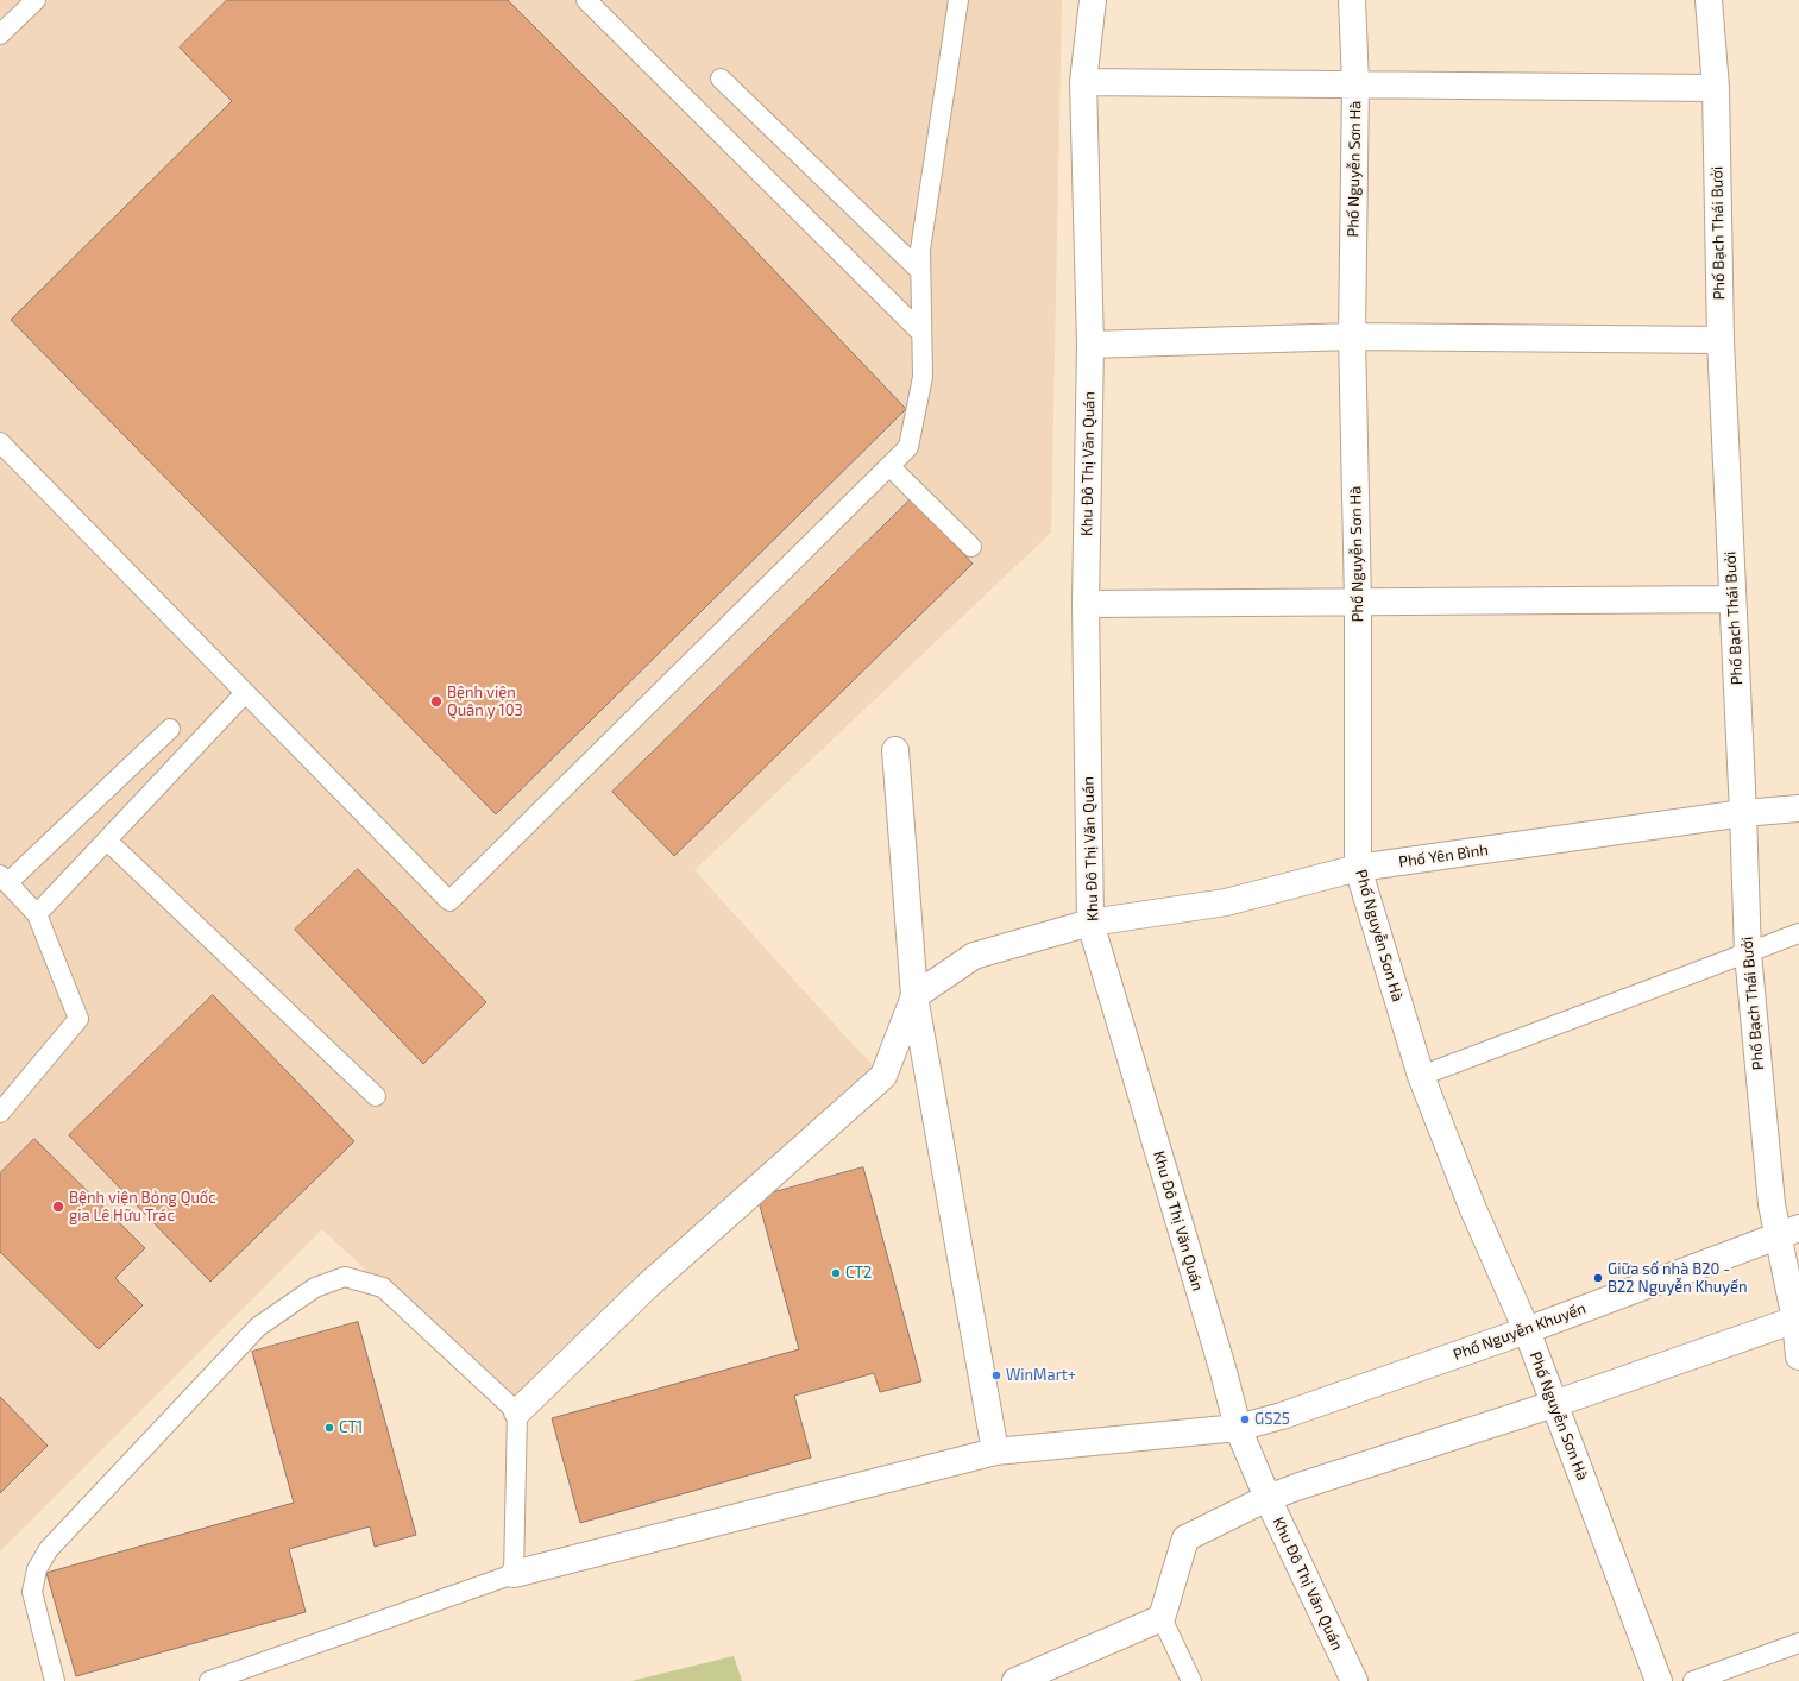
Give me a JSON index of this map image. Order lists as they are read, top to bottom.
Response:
{
  "streets": {
    "street": [
      "Phố Nguyễn Sơn Hà",
      "Phố Bạch Thái Bưởi",
      "Khu Đô Thị Văn Quán",
      "Phố Yên Bình",
      "Phố Nguyễn Khuyến"
    ]
  },
  "crossings": [
    ["Phố Nguyễn Sơn Hà", "Phố Yên Bình"],
    ["Phố Nguyễn Sơn Hà", "Phố Nguyễn Khuyến"],
    ["Phố Bạch Thái Bưởi", "Phố Yên Bình"],
    ["Phố Bạch Thái Bưởi", "Phố Nguyễn Khuyến"],
    ["Khu Đô Thị Văn Quán", "Phố Yên Bình"],
    ["Khu Đô Thị Văn Quán", "Phố Nguyễn Khuyến"]
  ],
  "places": [
    "Bệnh viện Quân y 103",
    "Bệnh viện Bỏng Quốc gia Lê Hữu Trác",
    "CT2",
    "Giữa số nhà B20 - B22 Nguyễn Khuyến",
    "WinMart+",
    "GS25",
    "CT1"
  ]
}
